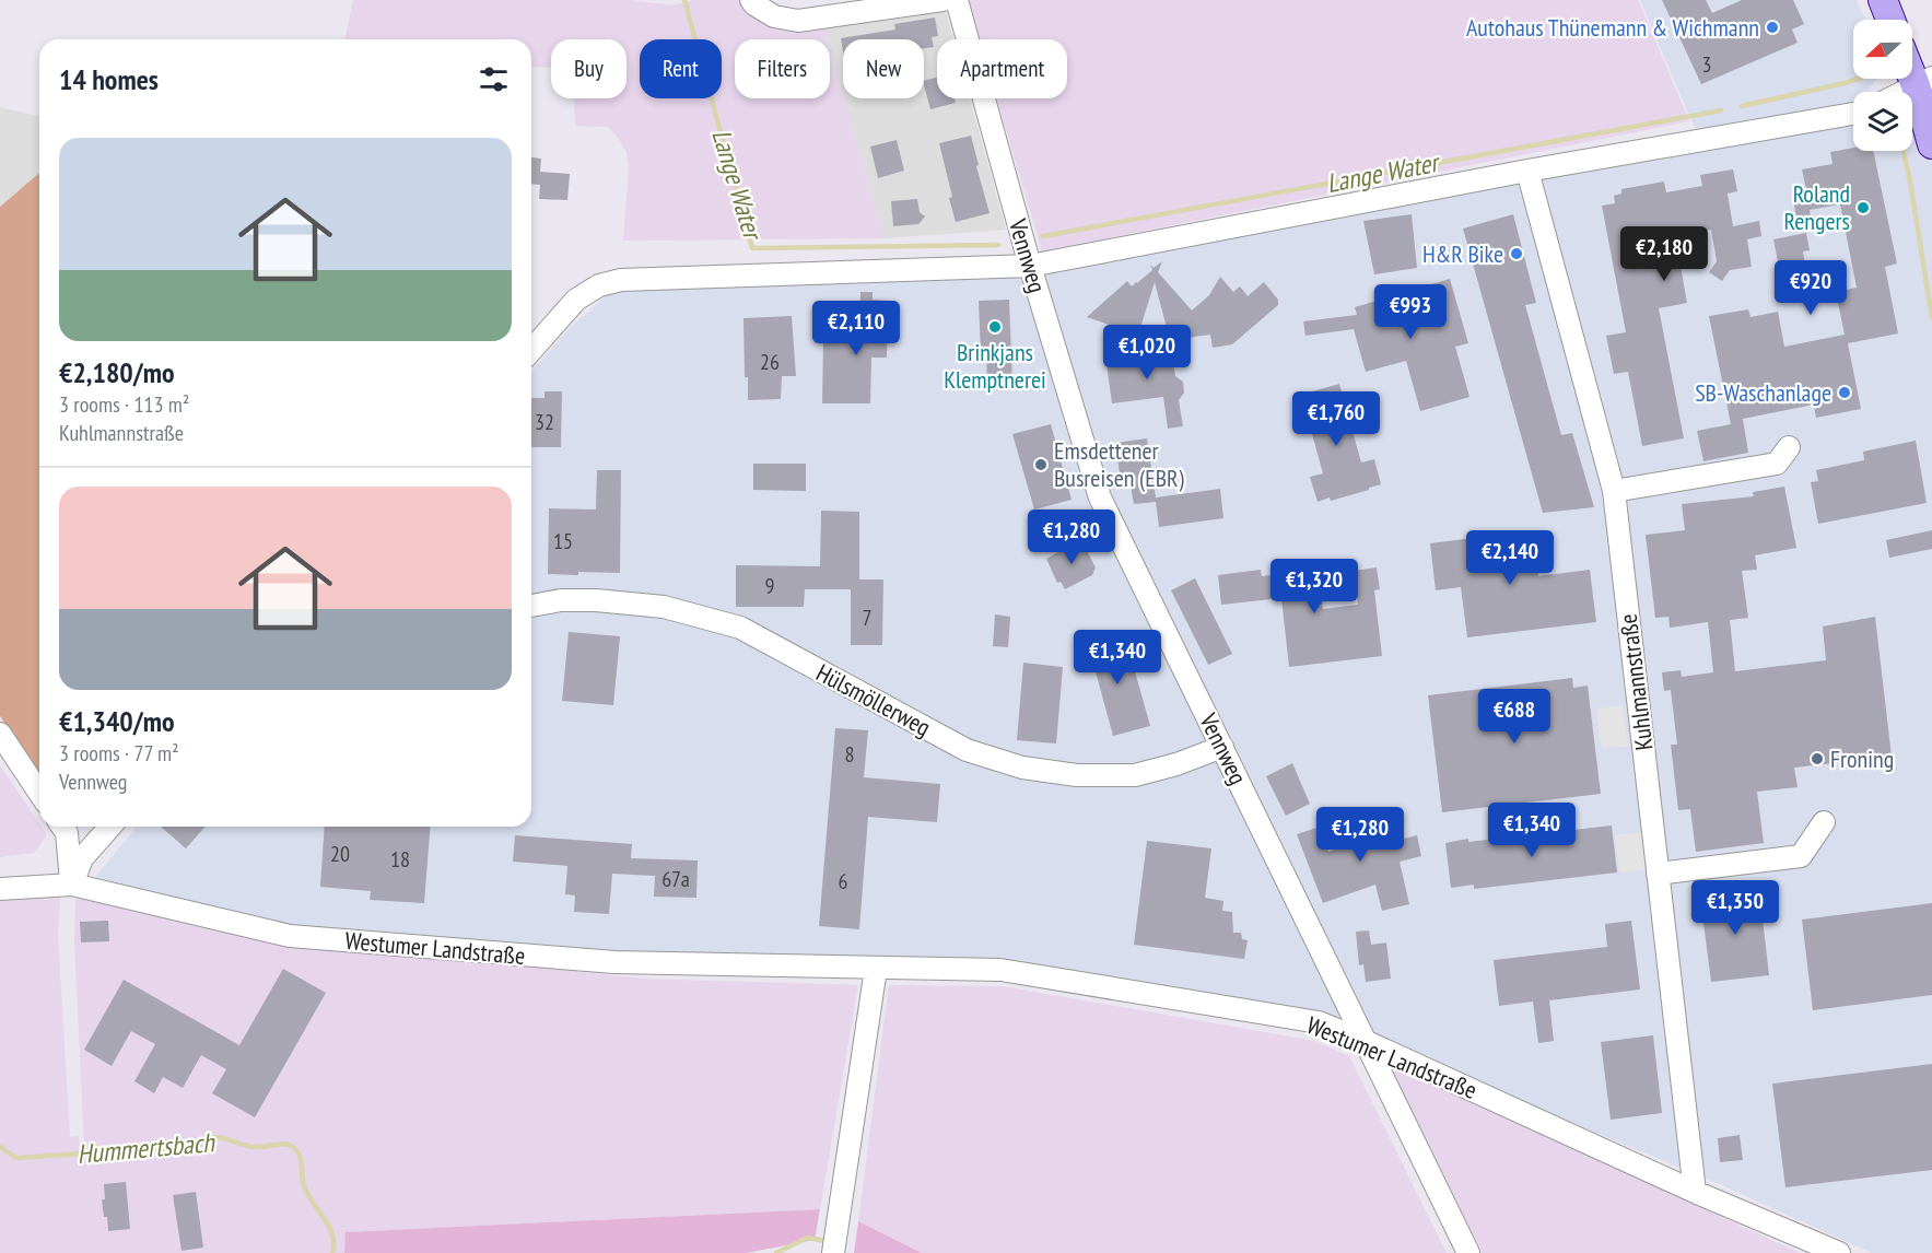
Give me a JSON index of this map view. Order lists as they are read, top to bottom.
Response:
{
  "streets": {
    "street": [
      "Vennweg",
      "Kuhlmannstraße",
      "Hülsmöllerweg",
      "Westumer Landstraße"
    ]
  },
  "crossings": [
    ["Vennweg", "Hülsmöllerweg"],
    ["Vennweg", "Westumer Landstraße"],
    ["Kuhlmannstraße", "Westumer Landstraße"]
  ],
  "water": ["Lange Water", "Hummertsbach"],
  "places": [
    "Autohaus Thünemann & Wichmann",
    "Roland Rengers",
    "H&R Bike",
    "Brinkjans Klemptnerei",
    "SB-Waschanlage",
    "Emsdettener Busreisen (EBR)",
    "Froning"
  ],
  "house_numbers": [
    "3",
    "26",
    "32",
    "15",
    "9",
    "7",
    "8",
    "20",
    "18",
    "67a",
    "6"
  ],
  "north": "left",
  "page": {
    "chip": [
      "Buy",
      "Rent",
      "Filters",
      "New",
      "Apartment"
    ],
    "heading": "14 homes",
    "list": [
      {
        "name": "€2,180/mo",
        "note": "3 rooms · 113 m² · Kuhlmannstraße"
      },
      {
        "name": "€1,340/mo",
        "note": "3 rooms · 77 m² · Vennweg"
      }
    ],
    "price": [
      "€2,180",
      "€920",
      "€993",
      "€2,110",
      "€1,020",
      "€1,760",
      "€1,280",
      "€2,140",
      "€1,320",
      "€1,340",
      "€688",
      "€1,340",
      "€1,280",
      "€1,350"
    ]
  }
}
